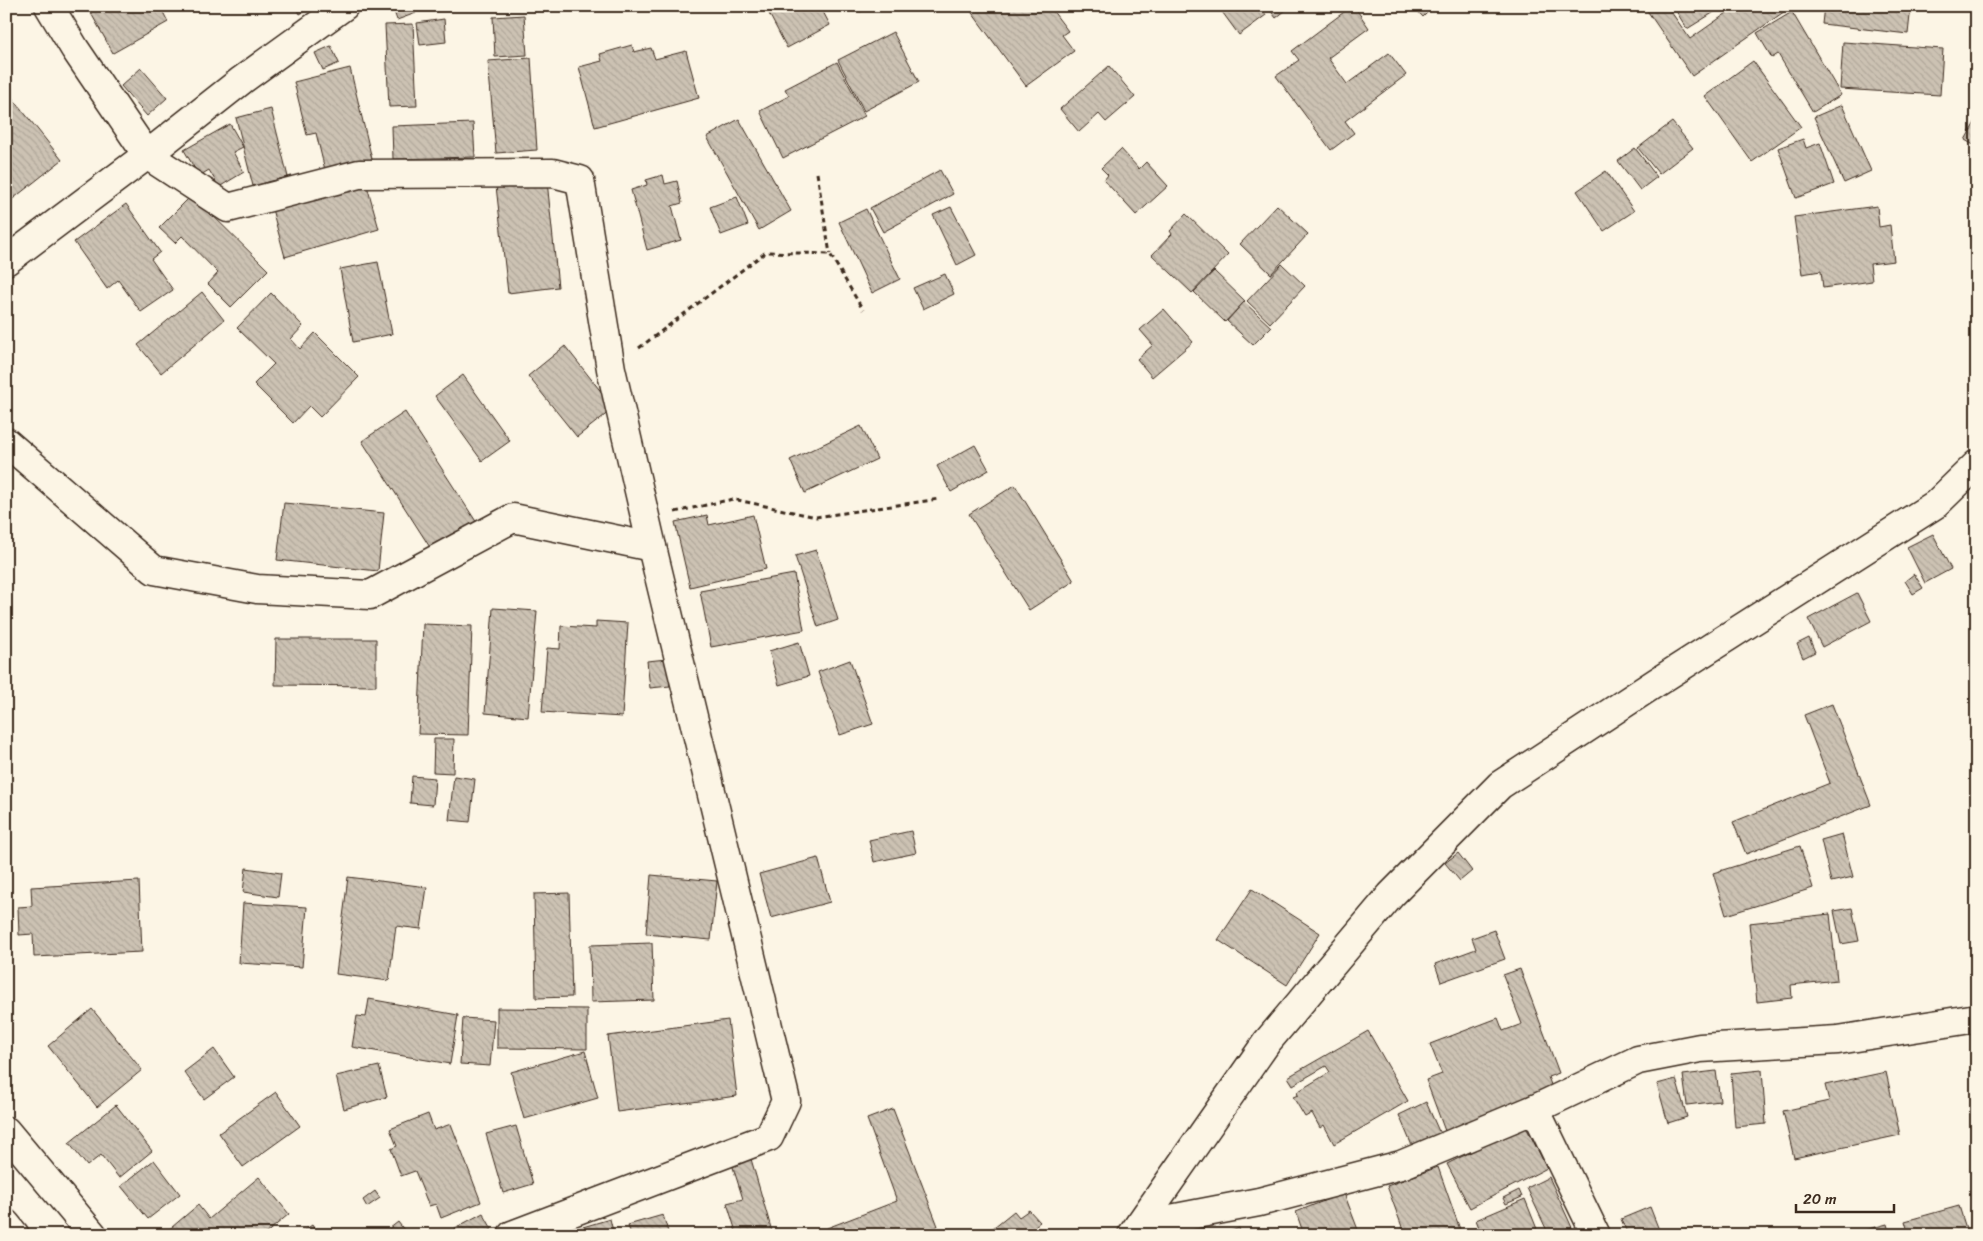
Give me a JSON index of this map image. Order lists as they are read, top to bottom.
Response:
{
  "scale_bar": "20 m"
}
